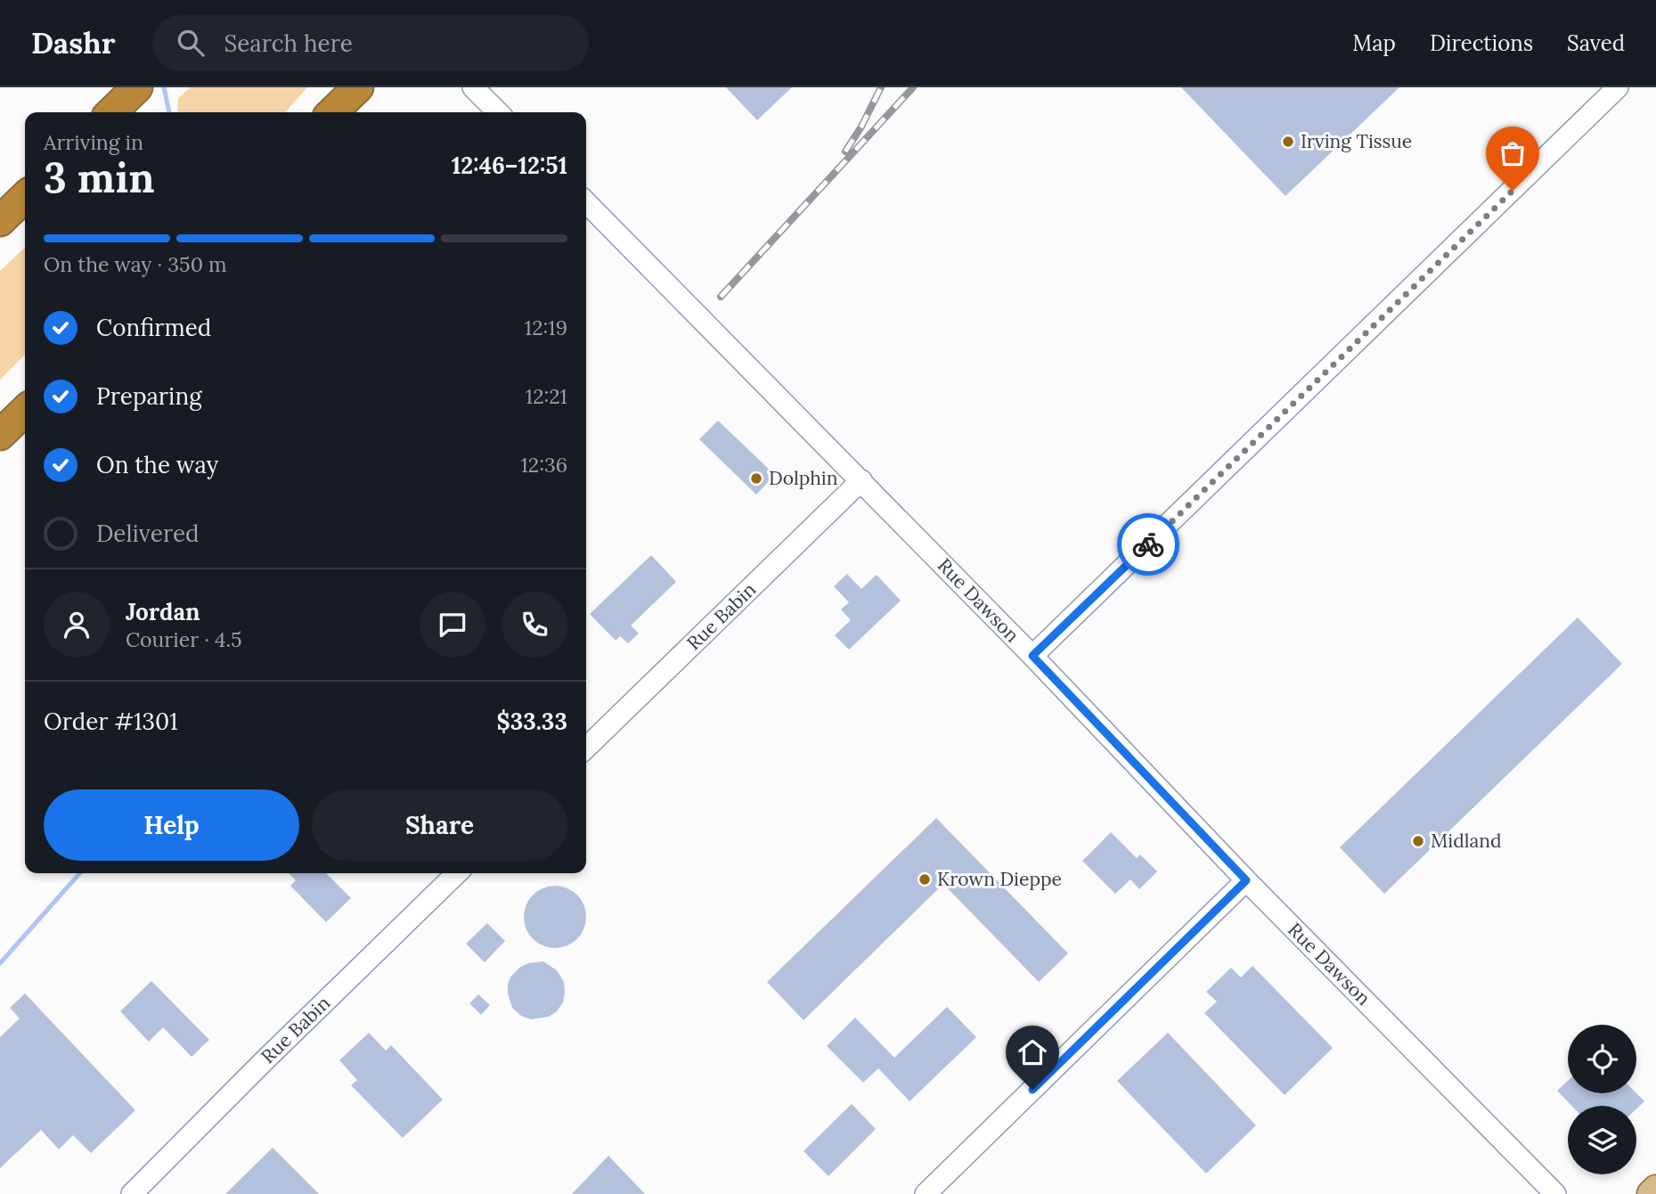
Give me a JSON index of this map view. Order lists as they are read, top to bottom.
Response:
{
  "streets": {
    "street": ["Rue Dawson", "Rue Babin"]
  },
  "crossings": [
    ["Rue Dawson", "Rue Babin"]
  ],
  "places": [
    "Irving Tissue",
    "Dolphin",
    "Midland",
    "Krown Dieppe"
  ],
  "page": {
    "header": "Dashr",
    "search": "Search here",
    "nav": ["Map", "Directions", "Saved"],
    "heading": ["3 min", "Arriving in", "12:46–12:51"],
    "panel": [
      "Jordan",
      "Courier · 4.5",
      "Order #1301",
      "$33.33"
    ],
    "bar": "On the way · 350 m",
    "list": [
      ["Confirmed", "12:19"],
      ["Preparing", "12:21"],
      ["On the way", "12:36"],
      "Delivered"
    ],
    "buttons": ["Help", "Share"]
  }
}
